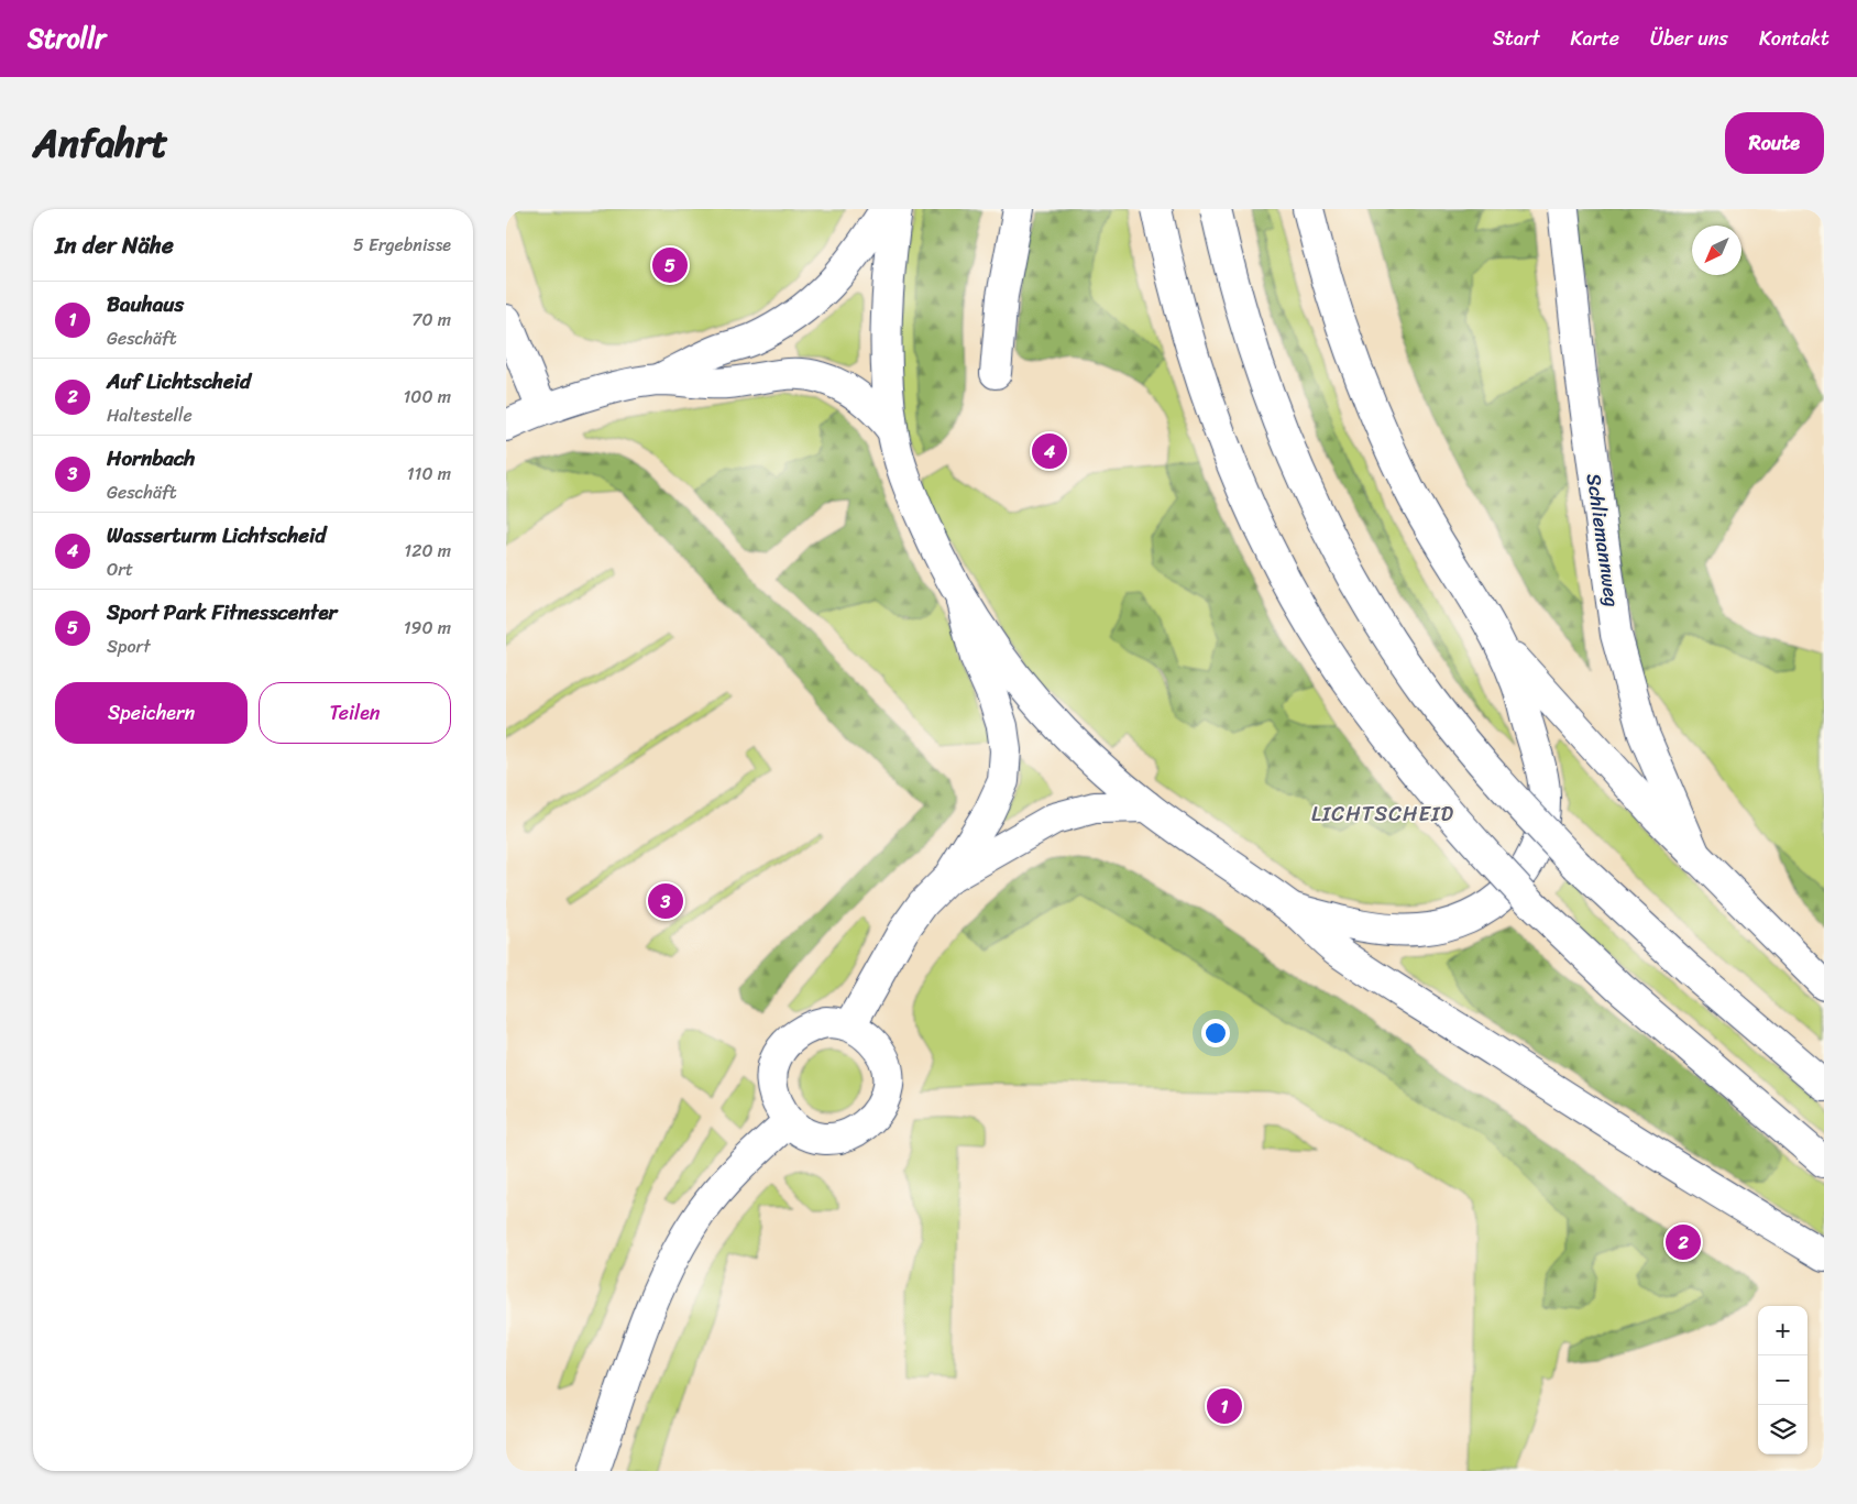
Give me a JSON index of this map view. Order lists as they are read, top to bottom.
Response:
{
  "streets": {
    "main road": ["Schliemannweg"]
  },
  "districts": ["LICHTSCHEID"],
  "north": "bottom left",
  "page": {
    "header": "Strollr",
    "nav": [
      "Start",
      "Karte",
      "Über uns",
      "Kontakt"
    ],
    "title": "Anfahrt",
    "buttons": [
      "Route",
      ["Speichern", "Teilen"]
    ],
    "heading": ["In der Nähe", "5 Ergebnisse"],
    "pins": [
      "5",
      "4",
      "3",
      "2",
      "1"
    ],
    "list": [
      {
        "mark": "1",
        "name": "Bauhaus",
        "note": "Geschäft",
        "value": "70 m"
      },
      {
        "mark": "2",
        "name": "Auf Lichtscheid",
        "note": "Haltestelle",
        "value": "100 m"
      },
      {
        "mark": "3",
        "name": "Hornbach",
        "note": "Geschäft",
        "value": "110 m"
      },
      {
        "mark": "4",
        "name": "Wasserturm Lichtscheid",
        "note": "Ort",
        "value": "120 m"
      },
      {
        "mark": "5",
        "name": "Sport Park Fitnesscenter",
        "note": "Sport",
        "value": "190 m"
      }
    ],
    "map_buttons": ["+", "−"]
  }
}
